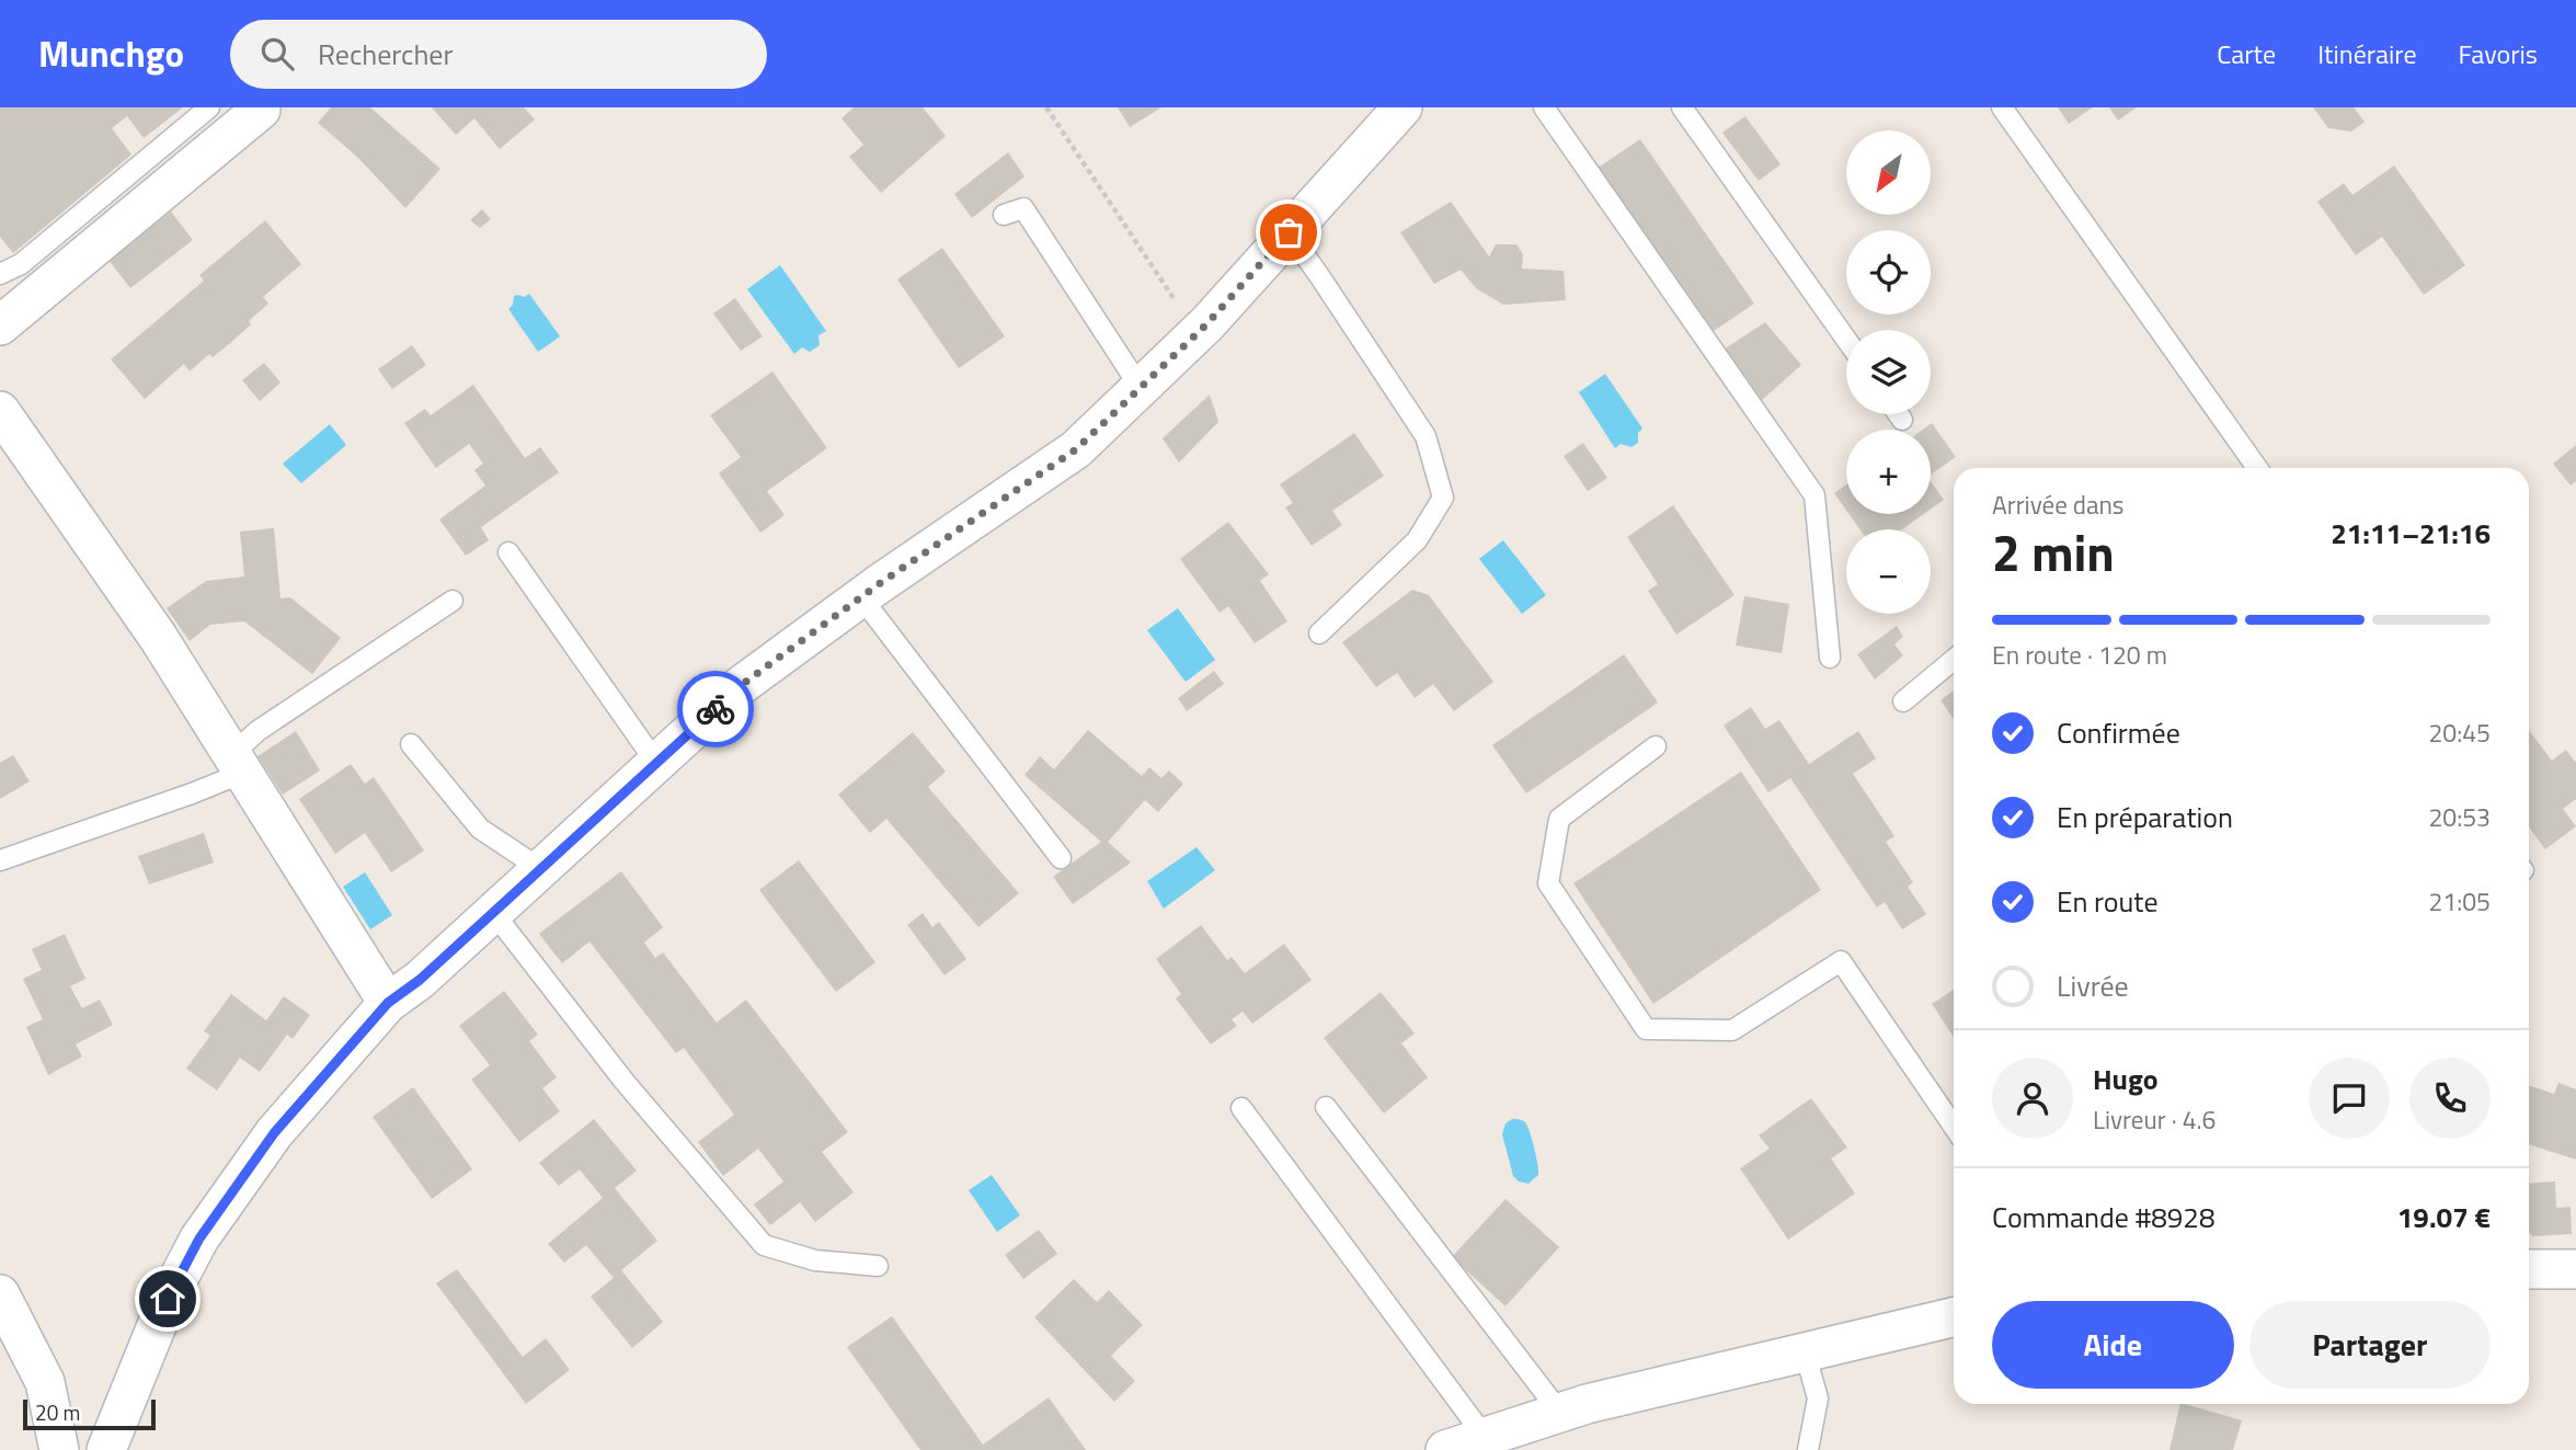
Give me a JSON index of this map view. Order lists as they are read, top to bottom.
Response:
{
  "scale_bar": "20 m",
  "north": "bottom left",
  "page": {
    "header": "Munchgo",
    "search": "Rechercher",
    "nav": ["Carte", "Itinéraire", "Favoris"],
    "map_buttons": ["+", "−"],
    "heading": ["2 min", "Arrivée dans", "21:11–21:16"],
    "panel": [
      "Hugo",
      "Livreur · 4.6",
      "Commande #8928",
      "19.07 €"
    ],
    "bar": "En route · 120 m",
    "list": [
      ["Confirmée", "20:45"],
      ["En préparation", "20:53"],
      ["En route", "21:05"],
      "Livrée"
    ],
    "buttons": ["Aide", "Partager"],
    "scale": "20 m"
  }
}
